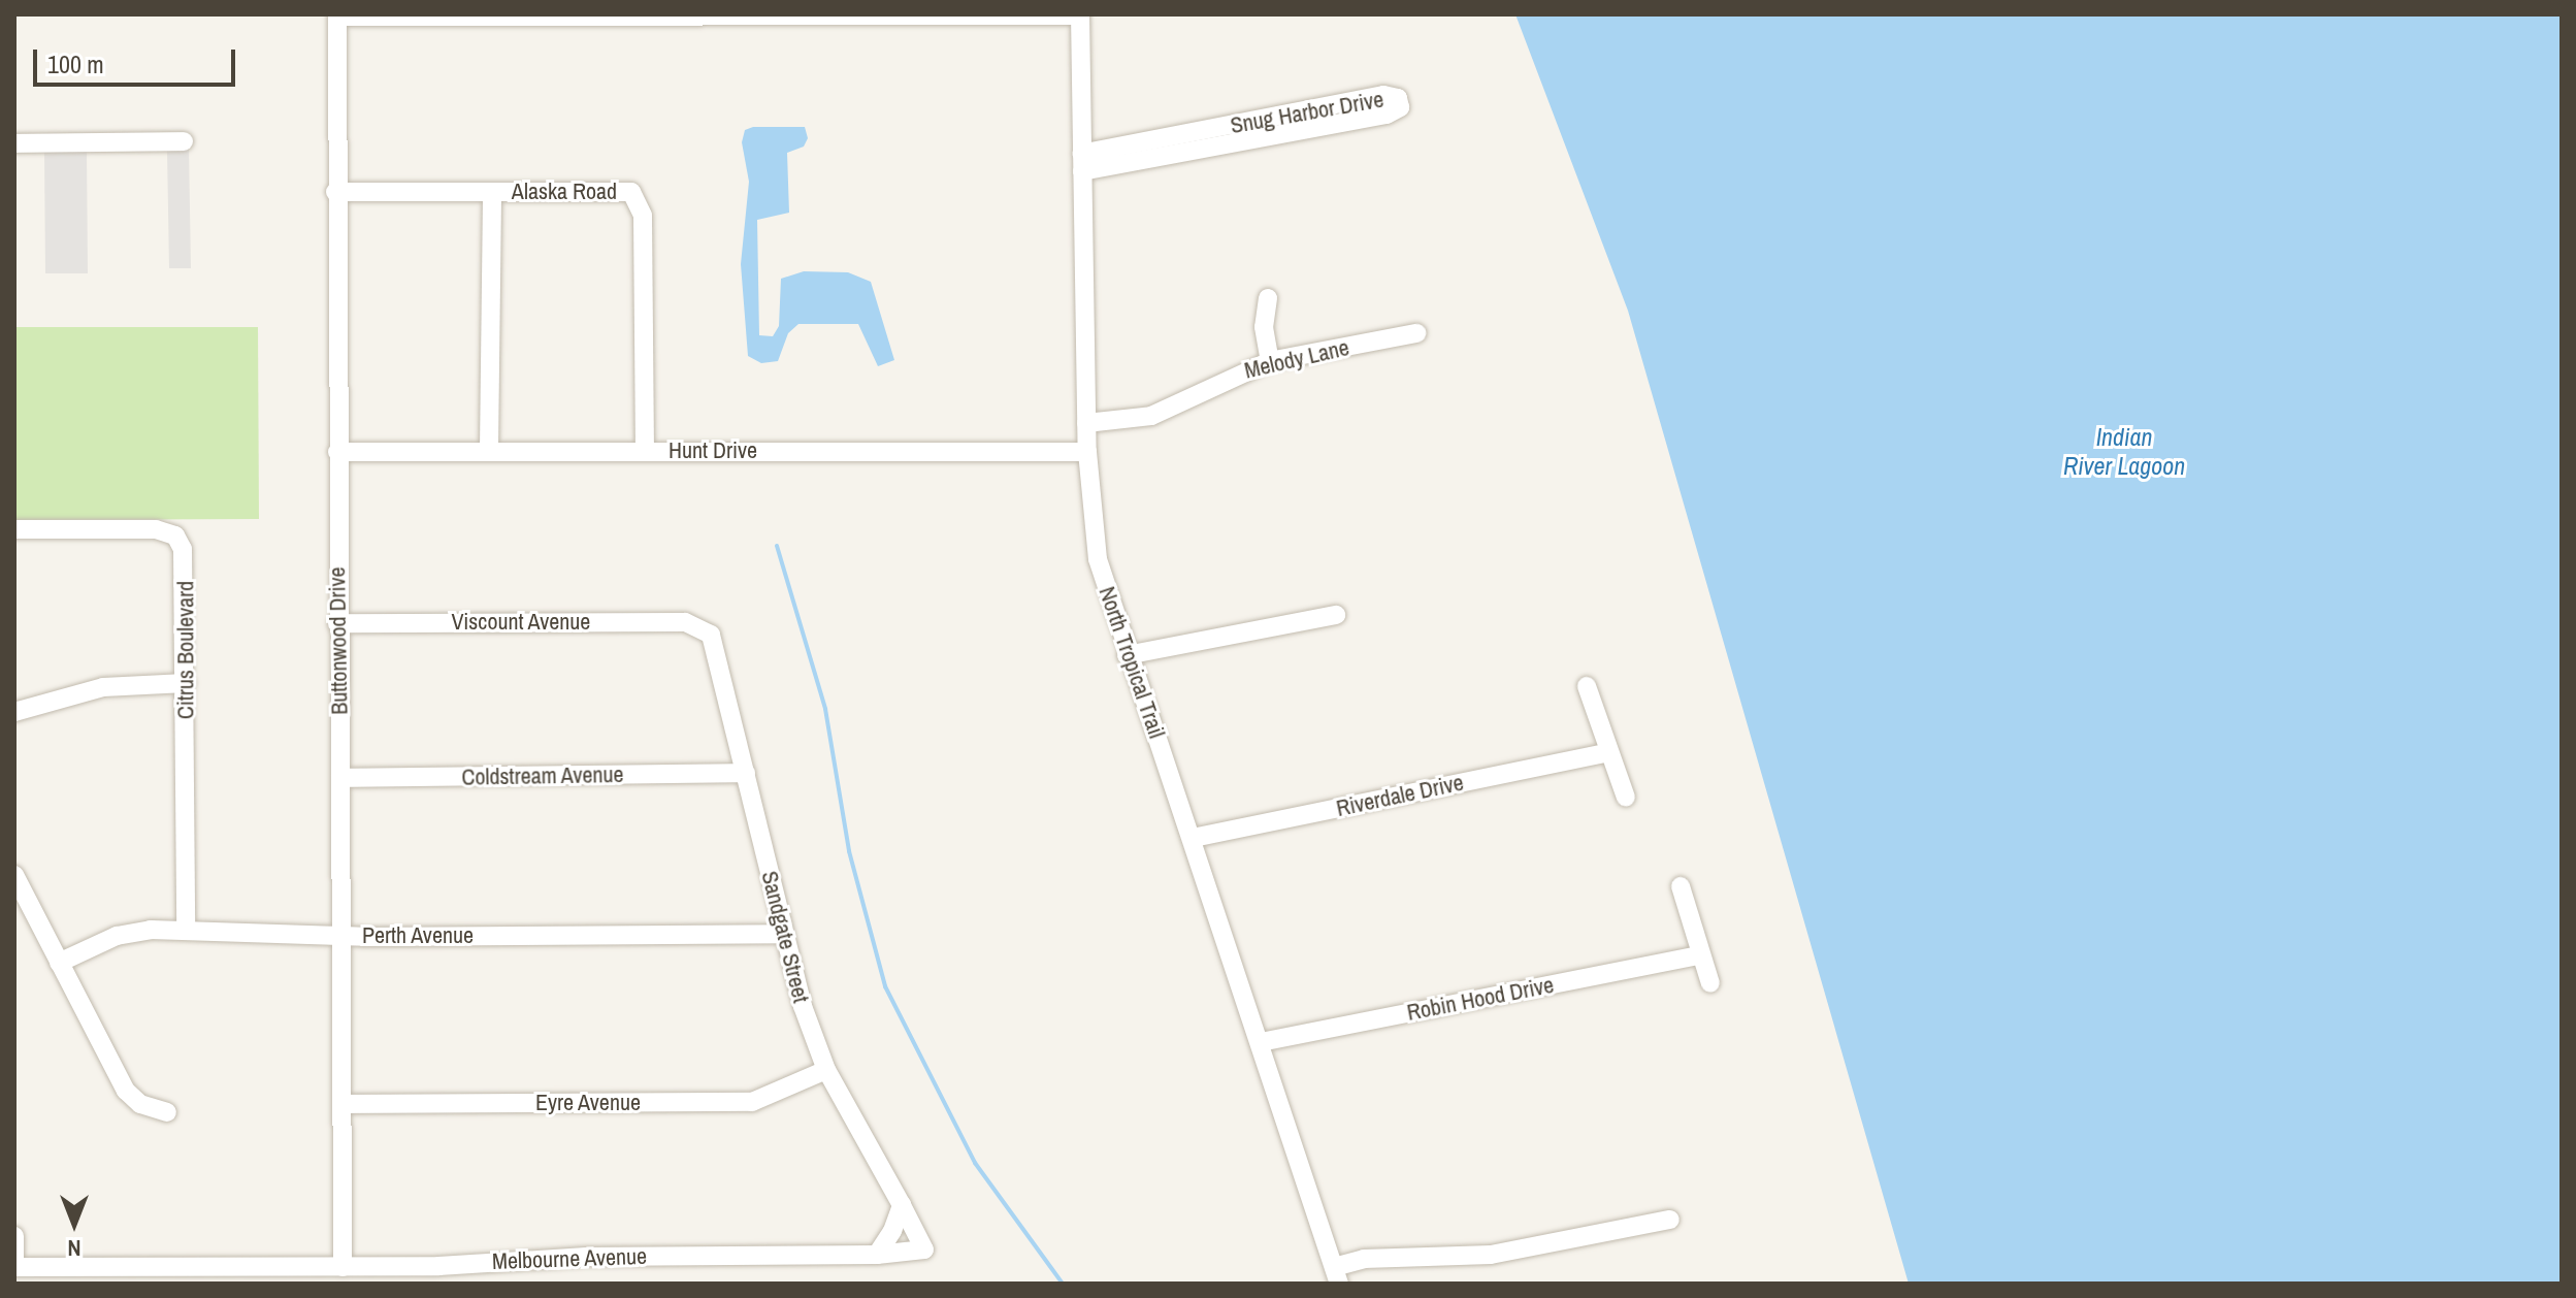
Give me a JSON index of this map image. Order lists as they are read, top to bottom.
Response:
{
  "streets": {
    "street": [
      "Snug Harbor Drive",
      "Alaska Road",
      "Melody Lane",
      "Hunt Drive",
      "Viscount Avenue",
      "Buttonwood Drive",
      "Citrus Boulevard",
      "North Tropical Trail",
      "Coldstream Avenue",
      "Riverdale Drive",
      "Perth Avenue",
      "Sandgate Street",
      "Robin Hood Drive",
      "Eyre Avenue",
      "Melbourne Avenue"
    ]
  },
  "crossings": [
    ["Snug Harbor Drive", "North Tropical Trail"],
    ["Alaska Road", "Hunt Drive"],
    ["Alaska Road", "Buttonwood Drive"],
    ["Melody Lane", "North Tropical Trail"],
    ["Hunt Drive", "Buttonwood Drive"],
    ["Hunt Drive", "North Tropical Trail"],
    ["Viscount Avenue", "Buttonwood Drive"],
    ["Viscount Avenue", "Sandgate Street"],
    ["Buttonwood Drive", "Coldstream Avenue"],
    ["Buttonwood Drive", "Perth Avenue"],
    ["Buttonwood Drive", "Eyre Avenue"],
    ["Buttonwood Drive", "Melbourne Avenue"],
    ["Citrus Boulevard", "Perth Avenue"],
    ["North Tropical Trail", "Riverdale Drive"],
    ["North Tropical Trail", "Robin Hood Drive"],
    ["Coldstream Avenue", "Sandgate Street"],
    ["Perth Avenue", "Sandgate Street"],
    ["Sandgate Street", "Eyre Avenue"],
    ["Sandgate Street", "Melbourne Avenue"]
  ],
  "water": ["Indian River Lagoon"],
  "scale_bar": "100 m",
  "north": "bottom"
}
